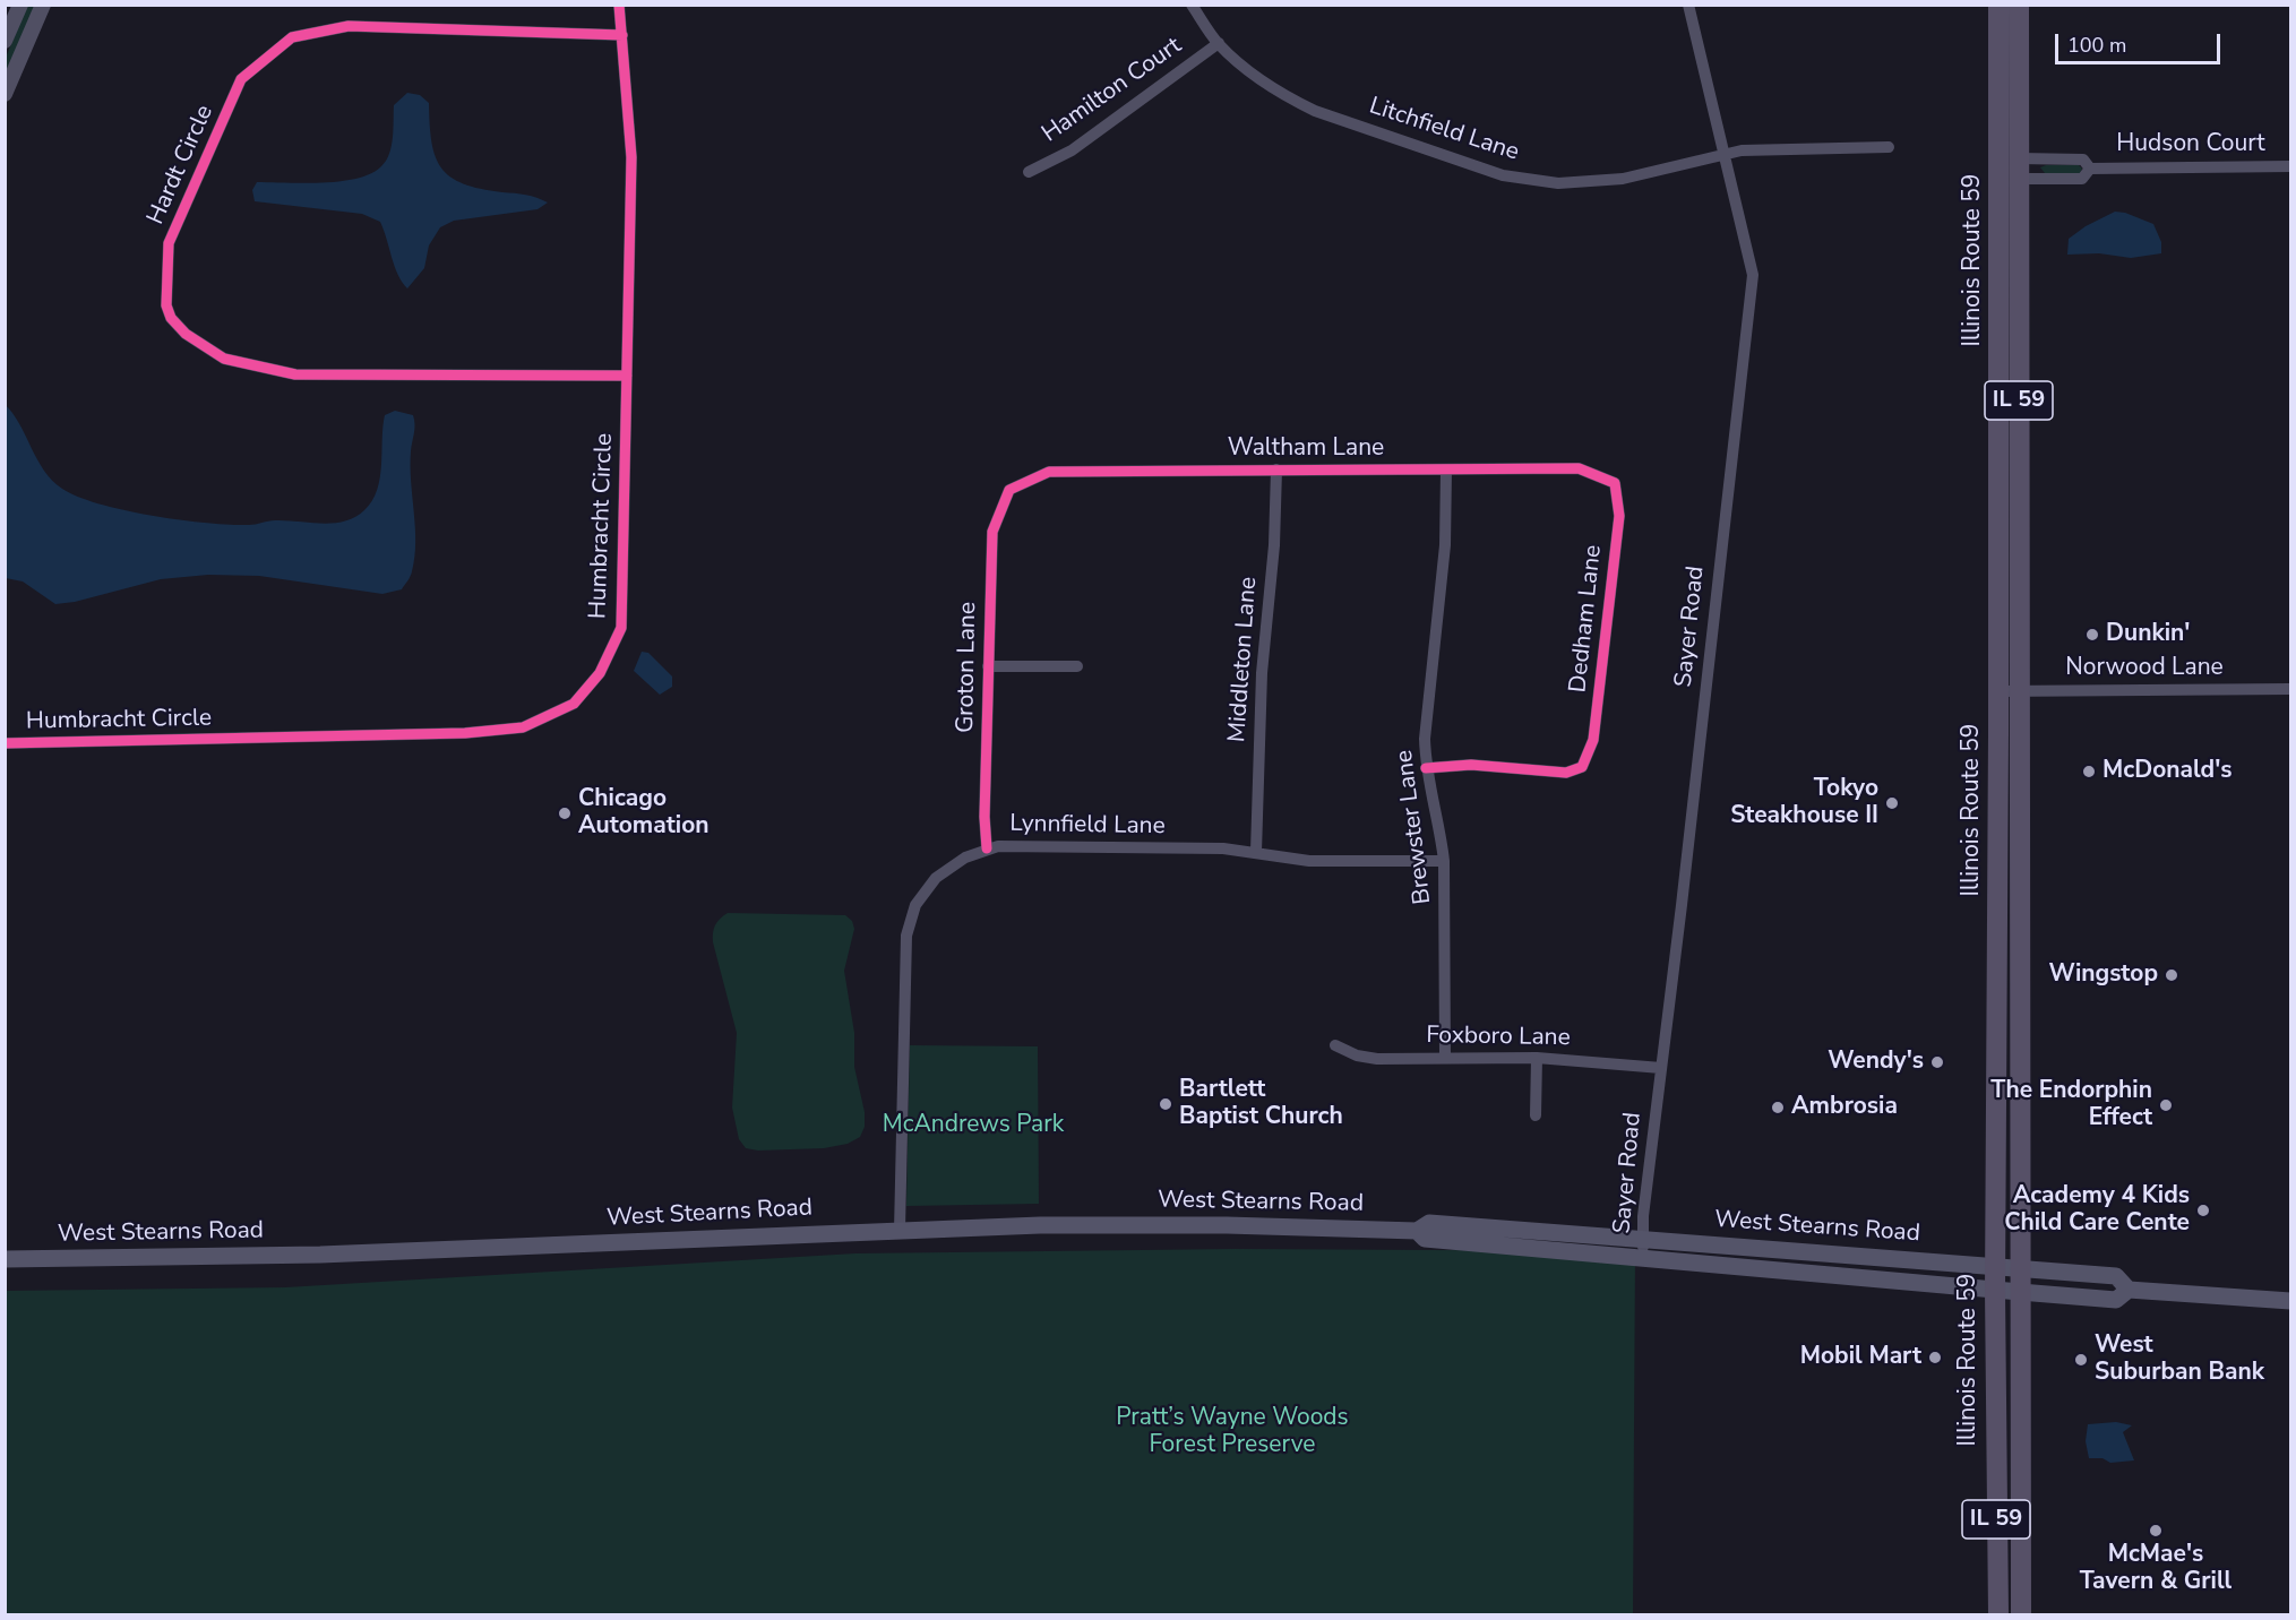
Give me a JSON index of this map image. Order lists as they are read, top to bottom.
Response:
{
  "streets": {
    "main road": ["Illinois Route 59", "IL 59", "West Stearns Road"],
    "street": [
      "Hamilton Court",
      "Litchfield Lane",
      "Hudson Court",
      "Hardt Circle",
      "Waltham Lane",
      "Humbracht Circle",
      "Dedham Lane",
      "Sayer Road",
      "Middleton Lane",
      "Groton Lane",
      "Norwood Lane",
      "Lynnfield Lane",
      "Brewster Lane",
      "Foxboro Lane"
    ]
  },
  "crossings": [
    ["Hamilton Court", "Litchfield Lane"],
    ["Litchfield Lane", "Sayer Road"],
    ["Hudson Court", "Illinois Route 59"],
    ["Hardt Circle", "Humbracht Circle"],
    ["Illinois Route 59", "Norwood Lane"],
    ["Illinois Route 59", "West Stearns Road"],
    ["Waltham Lane", "Dedham Lane"],
    ["Waltham Lane", "Middleton Lane"],
    ["Waltham Lane", "Groton Lane"],
    ["Waltham Lane", "Brewster Lane"],
    ["Dedham Lane", "Brewster Lane"],
    ["Sayer Road", "Foxboro Lane"],
    ["Sayer Road", "West Stearns Road"],
    ["Middleton Lane", "Lynnfield Lane"],
    ["Groton Lane", "Lynnfield Lane"],
    ["Lynnfield Lane", "Brewster Lane"],
    ["Lynnfield Lane", "West Stearns Road"],
    ["Brewster Lane", "Foxboro Lane"]
  ],
  "parks": ["McAndrews Park", "Pratt’s Wayne Woods Forest Preserve"],
  "places": [
    "Dunkin'",
    "McDonald's",
    "Tokyo Steakhouse II",
    "Chicago Automation",
    "Wingstop",
    "Wendy's",
    "Bartlett Baptist Church",
    "The Endorphin Effect",
    "Ambrosia",
    "Academy 4 Kids Child Care Cente",
    "Mobil Mart",
    "West Suburban Bank",
    "McMae's Tavern & Grill"
  ],
  "scale_bar": "100 m"
}
